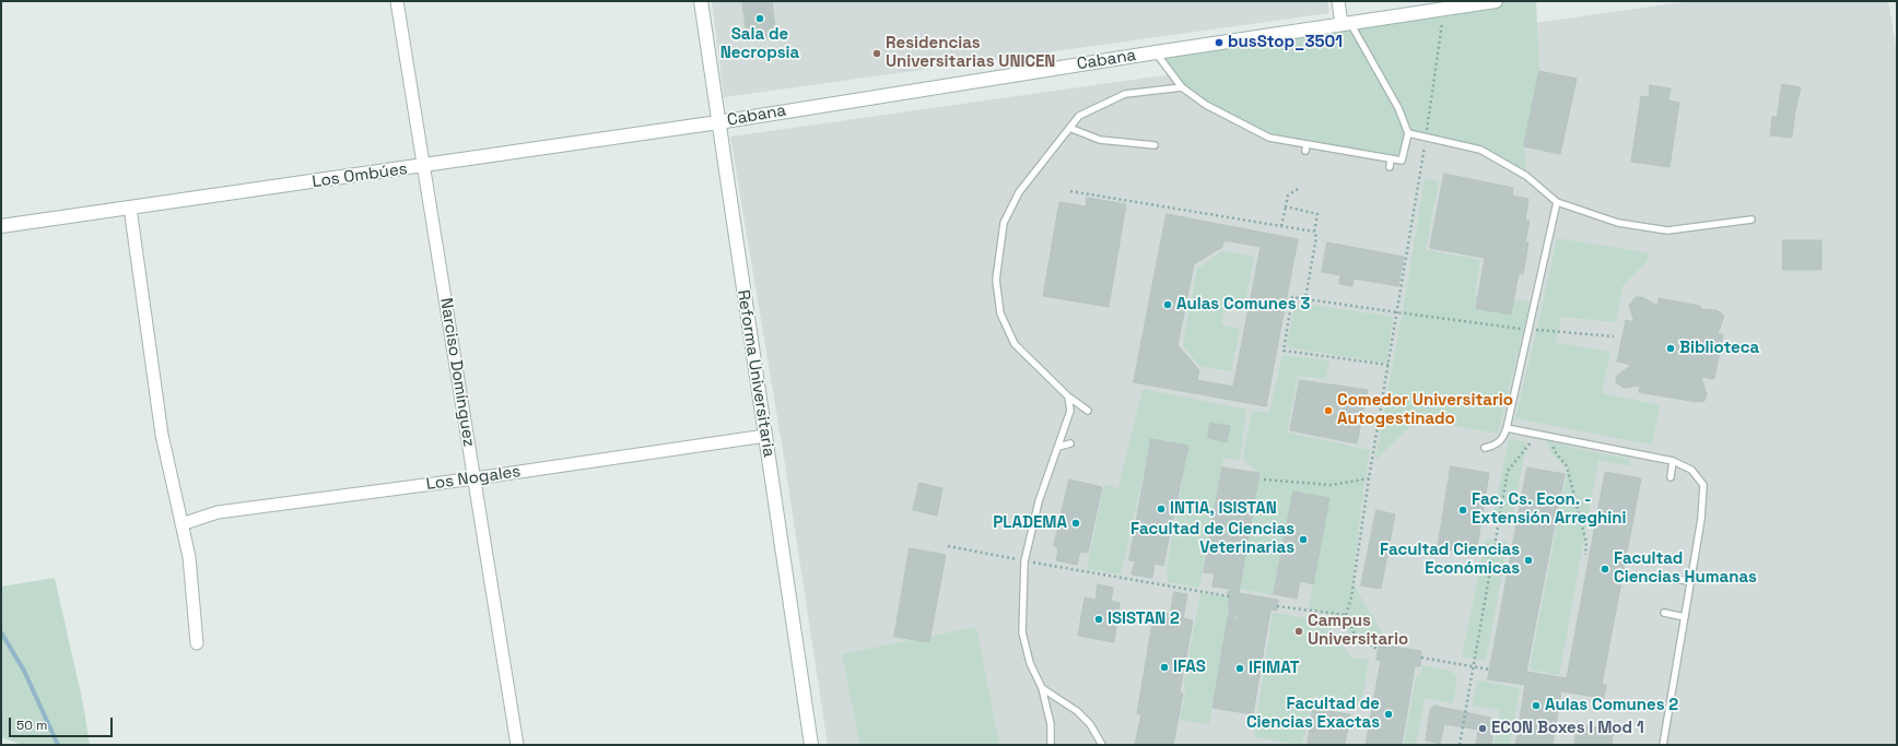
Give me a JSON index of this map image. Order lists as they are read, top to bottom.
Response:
{
  "streets": {
    "street": [
      "Cabana",
      "Los Ombúes",
      "Narciso Domínguez",
      "Reforma Universitaria",
      "Los Nogales"
    ]
  },
  "crossings": [
    ["Cabana", "Los Ombúes"],
    ["Cabana", "Reforma Universitaria"],
    ["Los Ombúes", "Narciso Domínguez"],
    ["Los Ombúes", "Reforma Universitaria"],
    ["Narciso Domínguez", "Los Nogales"],
    ["Reforma Universitaria", "Los Nogales"]
  ],
  "places": [
    "Sala de Necropsia",
    "busStop_3501",
    "Residencias Universitarias UNICEN",
    "Aulas Comunes 3",
    "Biblioteca",
    "Comedor Universitario Autogestinado",
    "INTIA, ISISTAN",
    "Fac. Cs. Econ. - Extensión Arreghini",
    "PLADEMA",
    "Facultad de Ciencias Veterinarias",
    "Facultad Ciencias Económicas",
    "Facultad Ciencias Humanas",
    "ISISTAN 2",
    "Campus Universitario",
    "IFAS",
    "IFIMAT",
    "Aulas Comunes 2",
    "Facultad de Ciencias Exactas",
    "ECON Boxes I Mod 1"
  ],
  "scale_bar": "50 m"
}
